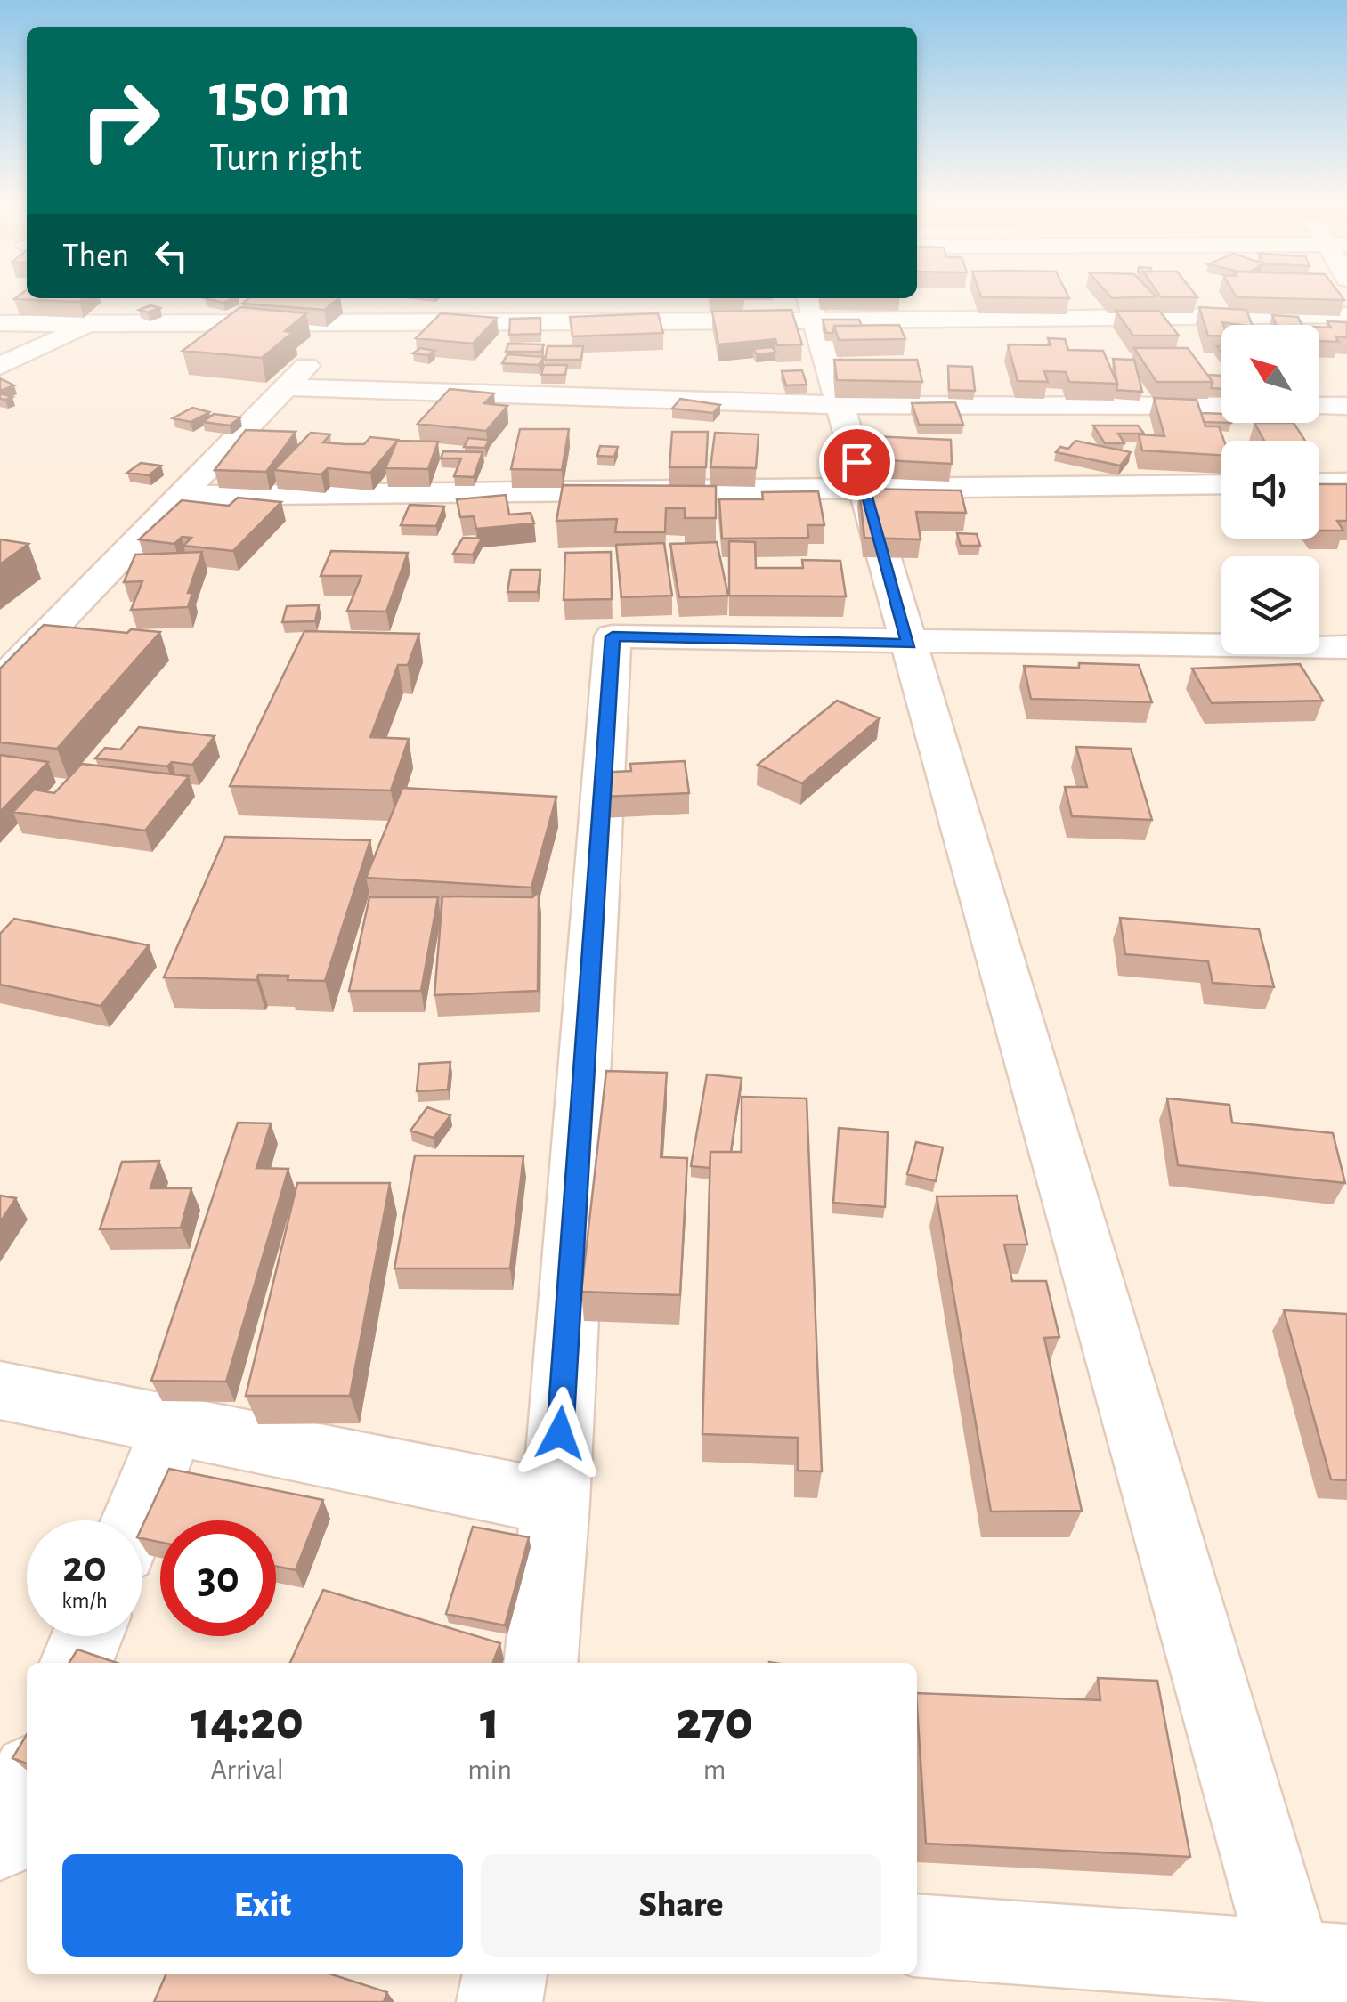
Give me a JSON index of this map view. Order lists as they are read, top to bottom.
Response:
{
  "north": "top left",
  "page": {
    "turn": ["150 m", "Turn right"],
    "then": "Then",
    "speed": "20 km/h",
    "limit": "30",
    "eta": [
      "14:20",
      "Arrival",
      "1",
      "min",
      "270",
      "m"
    ],
    "buttons": ["Exit", "Share"]
  }
}
